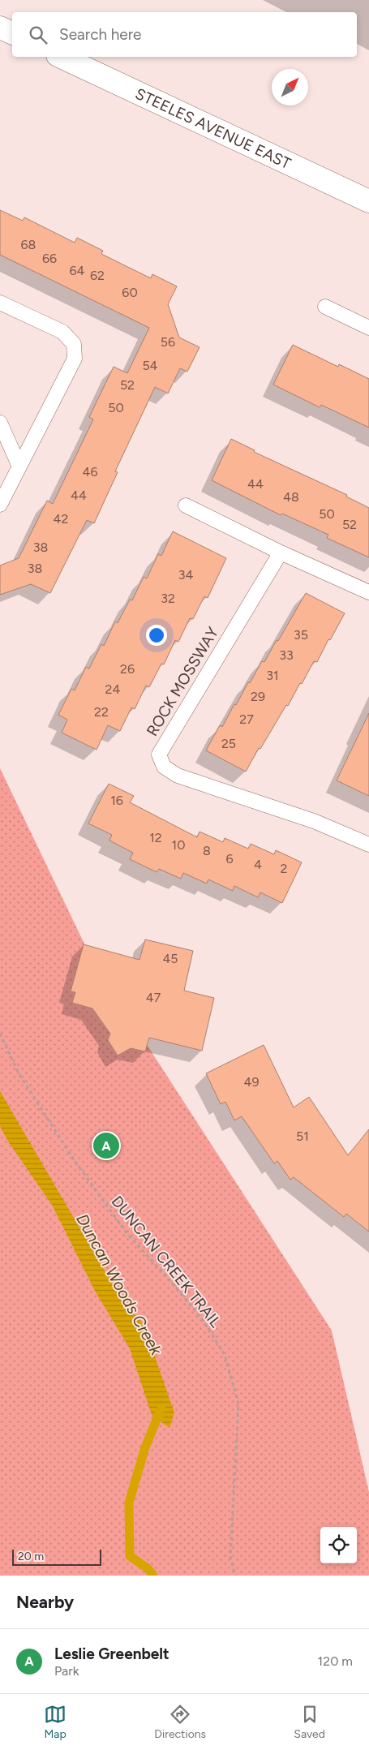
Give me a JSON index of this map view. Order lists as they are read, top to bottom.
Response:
{
  "streets": {
    "main road": ["STEELES AVENUE EAST"],
    "lane": ["ROCK MOSSWAY"],
    "path": ["DUNCAN CREEK TRAIL"]
  },
  "water": ["Duncan Woods Creek"],
  "house_numbers": [
    "68",
    "66",
    "64",
    "62",
    "60",
    "56",
    "54",
    "52",
    "50",
    "46",
    "44",
    "44",
    "48",
    "50",
    "42",
    "52",
    "38",
    "38",
    "34",
    "32",
    "35",
    "33",
    "26",
    "31",
    "24",
    "29",
    "22",
    "27",
    "25",
    "16",
    "12",
    "10",
    "8",
    "6",
    "4",
    "2",
    "45",
    "47",
    "49",
    "51"
  ],
  "scale_bar": "20 m",
  "north": "top right",
  "page": {
    "search": "Search here",
    "pins": "A",
    "scale": "20 m",
    "heading": "Nearby",
    "list": [
      {
        "mark": "A",
        "name": "Leslie Greenbelt",
        "note": "Park",
        "value": "120 m"
      }
    ],
    "nav": ["Map", "Directions", "Saved"]
  }
}
